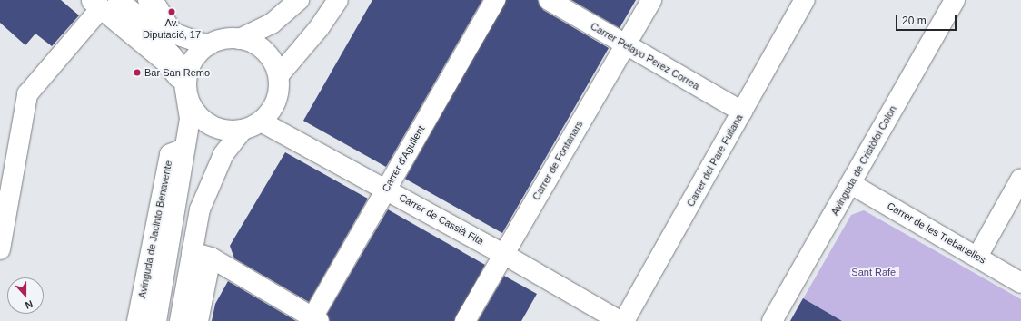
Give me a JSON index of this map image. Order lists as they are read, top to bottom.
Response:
{
  "streets": {
    "street": [
      "Carrer Pelayo Perez Correa",
      "Carrer d'Agullent",
      "Carrer de Fontanars",
      "Carrer del Pare Fullana",
      "Avinguda de Cristòfol Colon",
      "Carrer de Cassià Fita",
      "Avinguda de Jacinto Benavente",
      "Carrer de les Trebanelles"
    ]
  },
  "crossings": [
    ["Carrer Pelayo Perez Correa", "Carrer de Fontanars"],
    ["Carrer Pelayo Perez Correa", "Carrer del Pare Fullana"],
    ["Carrer d'Agullent", "Carrer de Cassià Fita"],
    ["Carrer de Fontanars", "Carrer de Cassià Fita"],
    ["Avinguda de Cristòfol Colon", "Carrer de les Trebanelles"],
    ["Carrer de Cassià Fita", "Avinguda de Jacinto Benavente"]
  ],
  "parks": ["Sant Rafel"],
  "places": ["Av. Diputació, 17", "Bar San Remo"],
  "scale_bar": "20 m",
  "north": "bottom"
}
